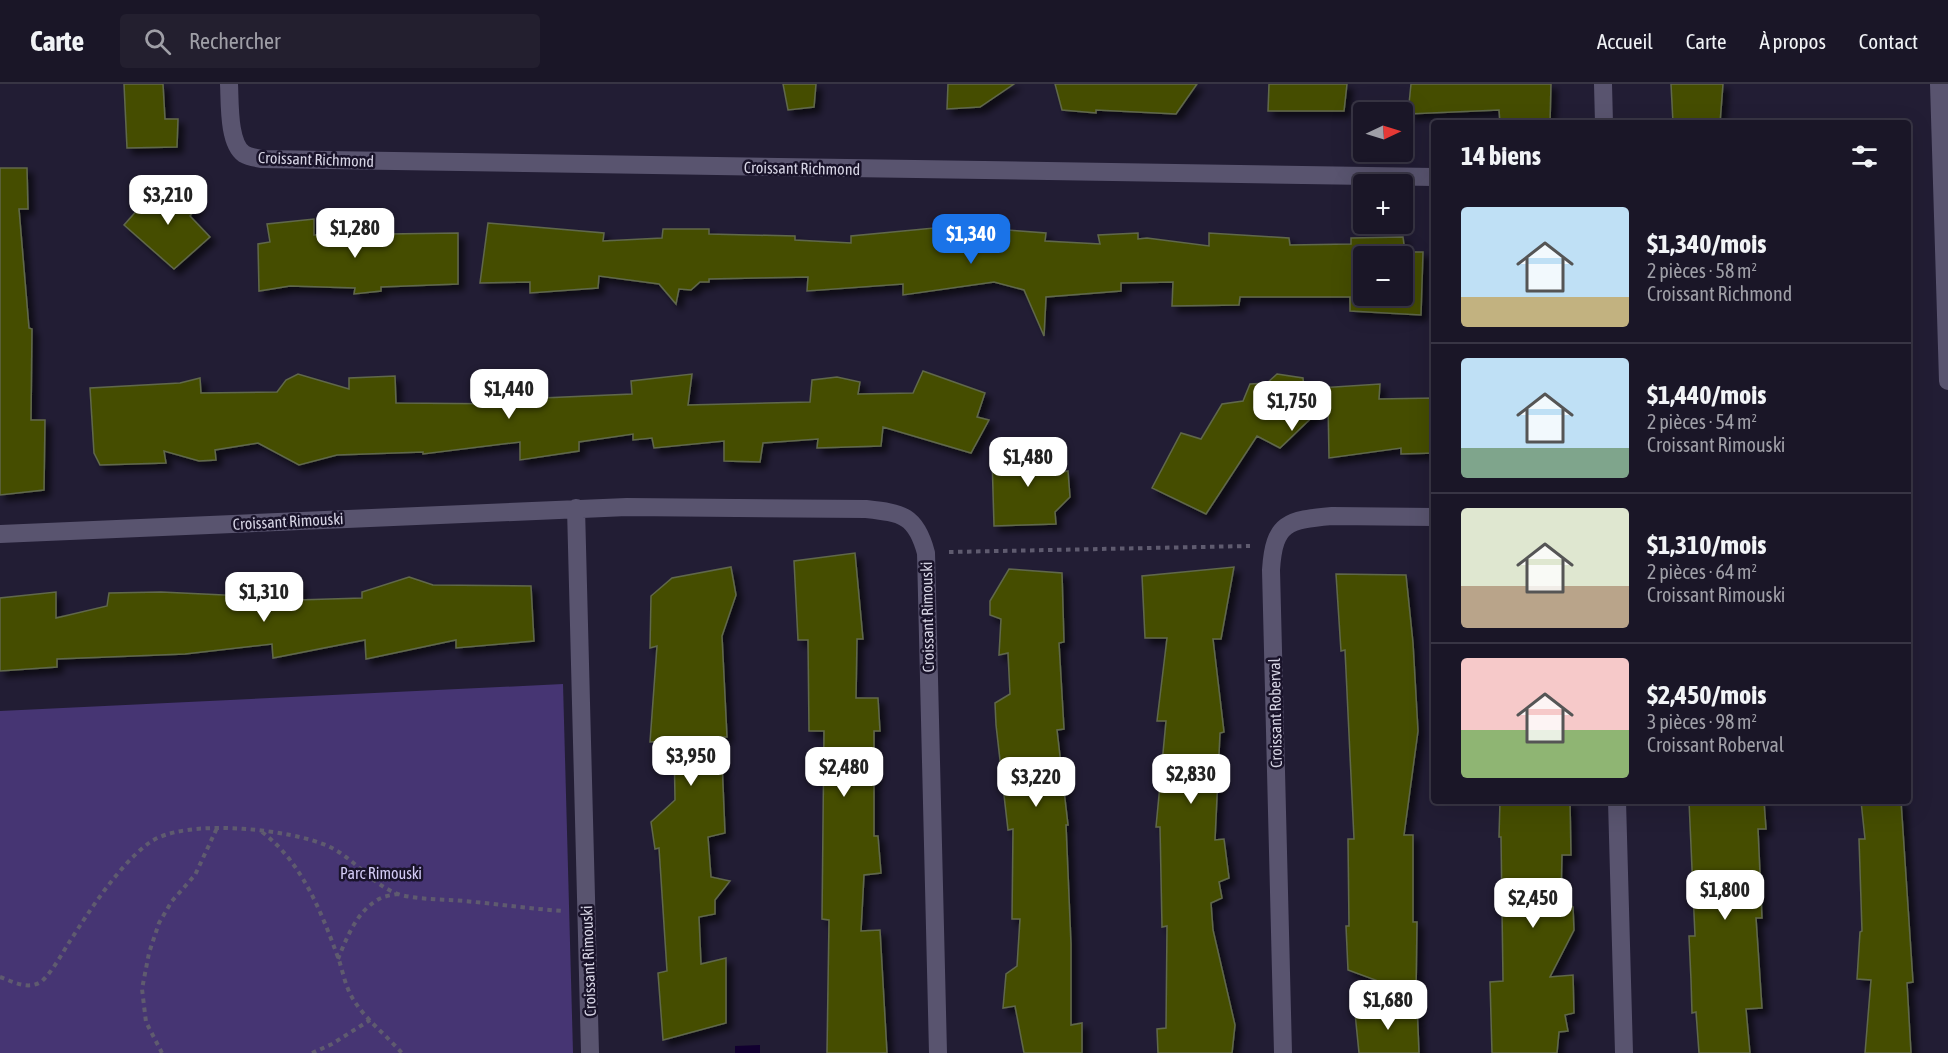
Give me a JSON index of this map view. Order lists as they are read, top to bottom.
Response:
{
  "streets": {
    "street": ["Croissant Richmond", "Croissant Rimouski", "Croissant Roberval"]
  },
  "parks": ["Parc Rimouski"],
  "north": "right",
  "page": {
    "header": "Carte",
    "search": "Rechercher",
    "nav": [
      "Accueil",
      "Carte",
      "À propos",
      "Contact"
    ],
    "map_buttons": ["+", "−"],
    "heading": "14 biens",
    "price": [
      "$3,210",
      "$1,280",
      "$1,340",
      "$1,440",
      "$1,750",
      "$1,480",
      "$1,310",
      "$3,950",
      "$2,480",
      "$2,830",
      "$3,220",
      "$1,800",
      "$2,450",
      "$1,680"
    ],
    "list": [
      {
        "name": "$1,340/mois",
        "note": "2 pièces · 58 m² · Croissant Richmond"
      },
      {
        "name": "$1,440/mois",
        "note": "2 pièces · 54 m² · Croissant Rimouski"
      },
      {
        "name": "$1,310/mois",
        "note": "2 pièces · 64 m² · Croissant Rimouski"
      },
      {
        "name": "$2,450/mois",
        "note": "3 pièces · 98 m² · Croissant Roberval"
      }
    ]
  }
}
